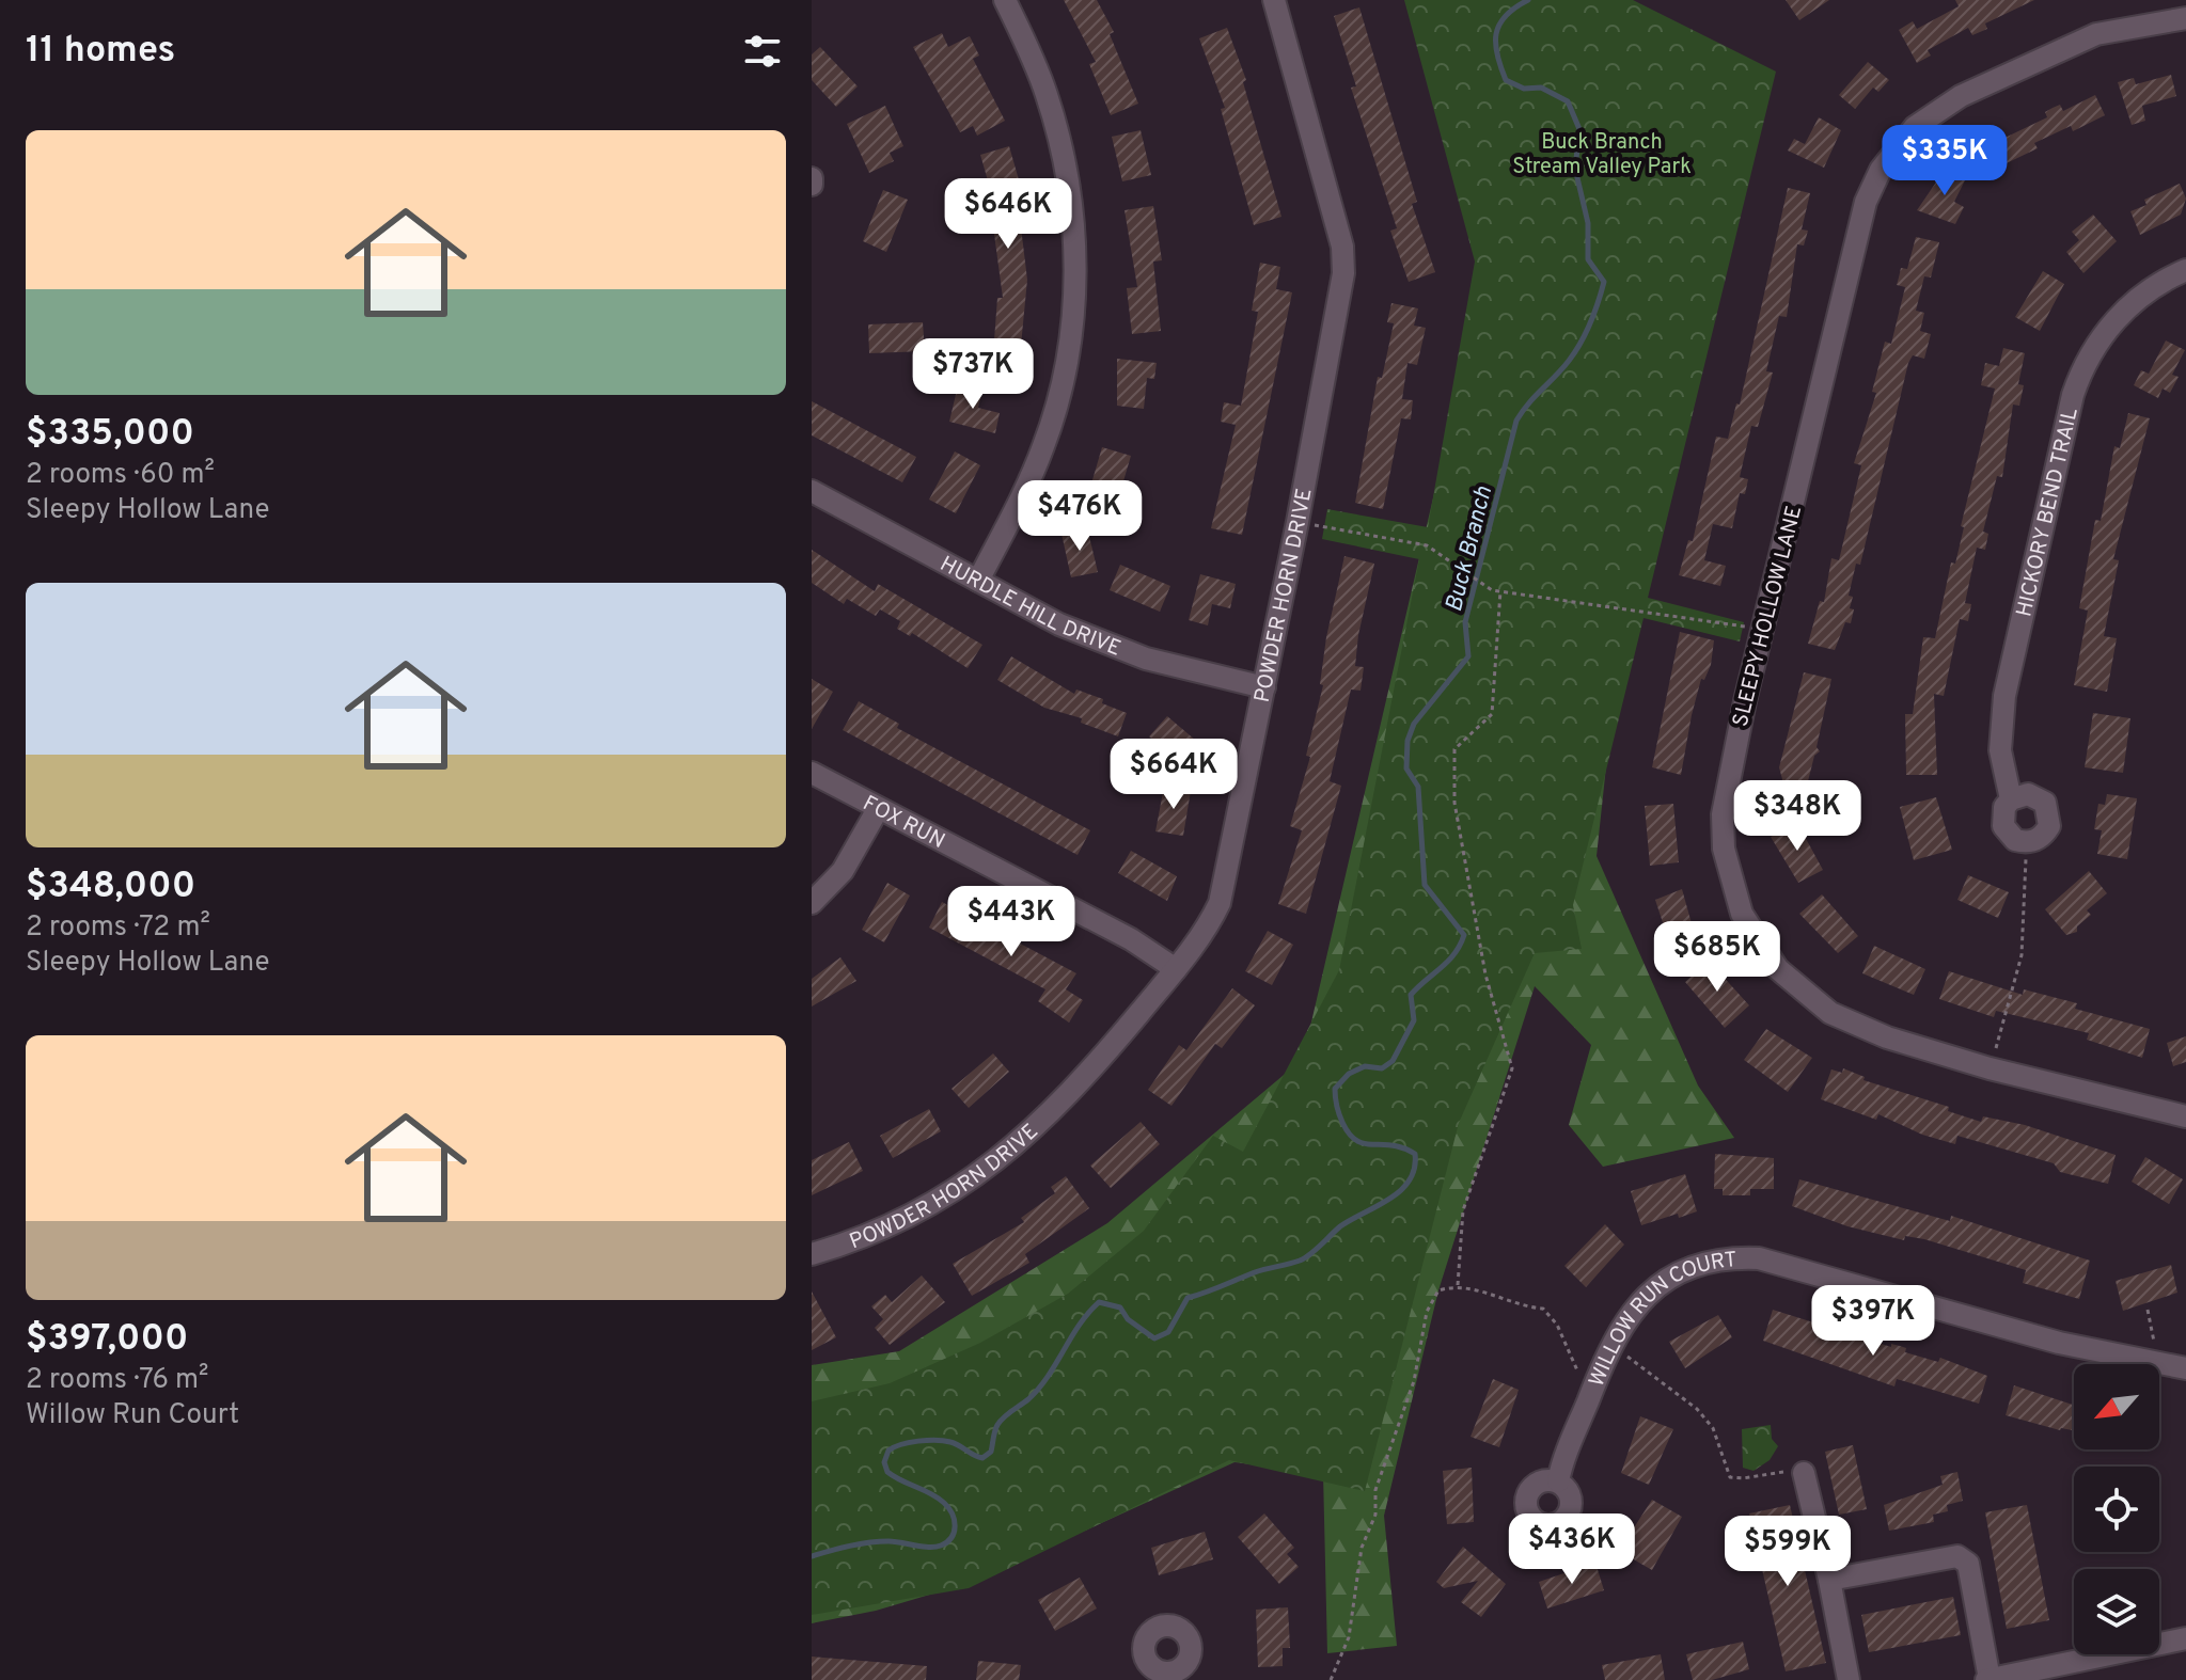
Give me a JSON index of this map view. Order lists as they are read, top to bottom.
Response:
{
  "streets": {
    "street": [
      "HICKORY BEND TRAIL",
      "POWDER HORN DRIVE",
      "HURDLE HILL DRIVE",
      "SLEEPY HOLLOW LANE",
      "FOX RUN",
      "WILLOW RUN COURT"
    ]
  },
  "crossings": [
    ["POWDER HORN DRIVE", "HURDLE HILL DRIVE"],
    ["POWDER HORN DRIVE", "FOX RUN"]
  ],
  "water": ["Buck Branch"],
  "parks": ["Buck Branch Stream Valley Park"],
  "north": "bottom left",
  "page": {
    "heading": "11 homes",
    "list": [
      {
        "name": "$335,000",
        "note": "2 rooms · 60 m² · Sleepy Hollow Lane"
      },
      {
        "name": "$348,000",
        "note": "2 rooms · 72 m² · Sleepy Hollow Lane"
      },
      {
        "name": "$397,000",
        "note": "2 rooms · 76 m² · Willow Run Court"
      }
    ],
    "price": [
      "$335K",
      "$646K",
      "$737K",
      "$476K",
      "$664K",
      "$348K",
      "$443K",
      "$685K",
      "$397K",
      "$436K",
      "$599K"
    ]
  }
}
